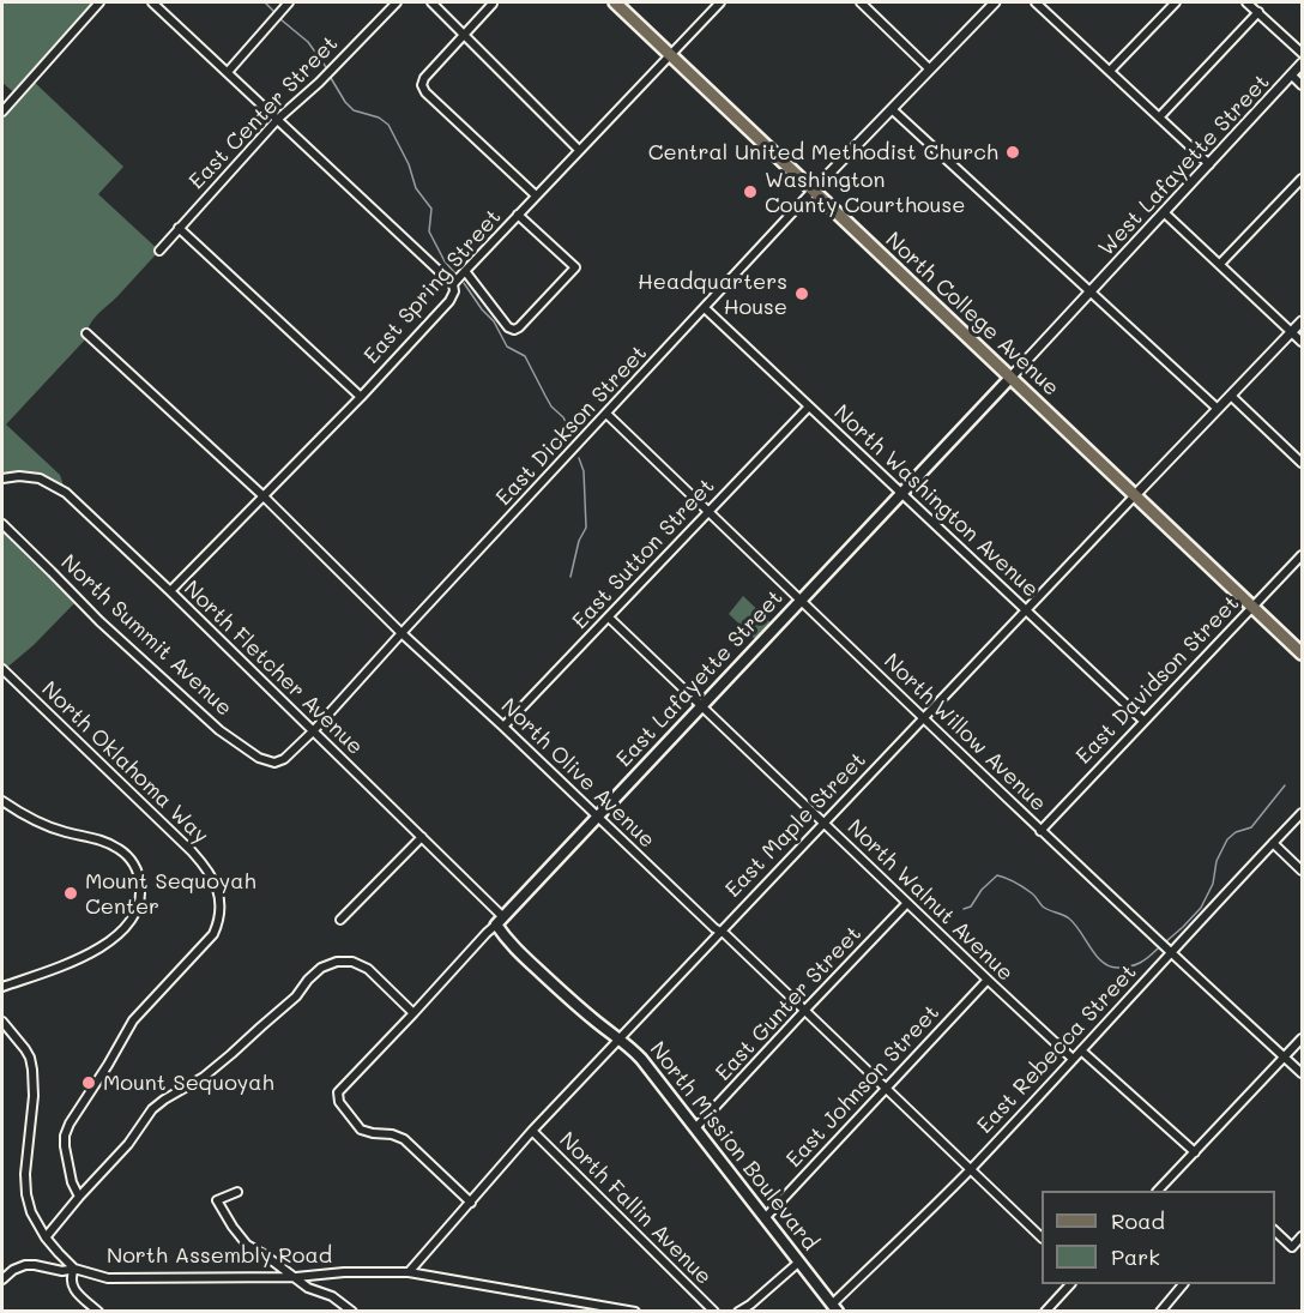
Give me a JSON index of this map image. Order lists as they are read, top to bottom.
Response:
{
  "streets": {
    "main road": ["North College Avenue", "East Lafayette Street", "North Mission Boulevard"],
    "street": [
      "East Center Street",
      "West Lafayette Street",
      "East Spring Street",
      "East Dickson Street",
      "North Washington Avenue",
      "East Sutton Street",
      "North Summit Avenue",
      "North Fletcher Avenue",
      "East Davidson Street",
      "North Willow Avenue",
      "North Oklahoma Way",
      "North Olive Avenue",
      "East Maple Street",
      "North Walnut Avenue",
      "East Gunter Street",
      "East Rebecca Street",
      "East Johnson Street",
      "North Fallin Avenue",
      "North Assembly Road"
    ]
  },
  "crossings": [
    ["West Lafayette Street", "East Lafayette Street"],
    ["East Spring Street", "North College Avenue"],
    ["East Spring Street", "North Fletcher Avenue"],
    ["East Spring Street", "North Olive Avenue"],
    ["North College Avenue", "East Dickson Street"],
    ["North College Avenue", "East Lafayette Street"],
    ["North College Avenue", "East Davidson Street"],
    ["North College Avenue", "East Maple Street"],
    ["East Dickson Street", "North Washington Avenue"],
    ["East Dickson Street", "North Summit Avenue"],
    ["East Dickson Street", "North Fletcher Avenue"],
    ["East Dickson Street", "North Willow Avenue"],
    ["East Dickson Street", "North Olive Avenue"],
    ["North Washington Avenue", "East Sutton Street"],
    ["North Washington Avenue", "East Lafayette Street"],
    ["North Washington Avenue", "East Davidson Street"],
    ["North Washington Avenue", "East Maple Street"],
    ["East Sutton Street", "North Willow Avenue"],
    ["East Sutton Street", "North Olive Avenue"],
    ["East Sutton Street", "North Walnut Avenue"],
    ["North Fletcher Avenue", "East Lafayette Street"],
    ["North Fletcher Avenue", "North Mission Boulevard"],
    ["East Lafayette Street", "North Willow Avenue"],
    ["East Lafayette Street", "North Olive Avenue"],
    ["East Lafayette Street", "East Maple Street"],
    ["East Lafayette Street", "North Walnut Avenue"],
    ["East Lafayette Street", "North Mission Boulevard"],
    ["East Davidson Street", "North Willow Avenue"],
    ["North Willow Avenue", "East Maple Street"],
    ["North Willow Avenue", "East Rebecca Street"],
    ["North Olive Avenue", "East Maple Street"],
    ["North Olive Avenue", "East Gunter Street"],
    ["North Olive Avenue", "East Rebecca Street"],
    ["North Olive Avenue", "East Johnson Street"],
    ["East Maple Street", "North Walnut Avenue"],
    ["East Maple Street", "North Mission Boulevard"],
    ["East Maple Street", "North Fallin Avenue"],
    ["East Maple Street", "North Assembly Road"],
    ["North Walnut Avenue", "East Gunter Street"],
    ["North Walnut Avenue", "East Rebecca Street"],
    ["North Walnut Avenue", "East Johnson Street"],
    ["East Gunter Street", "North Mission Boulevard"],
    ["East Rebecca Street", "North Mission Boulevard"],
    ["East Johnson Street", "North Mission Boulevard"]
  ],
  "places": [
    "Central United Methodist Church",
    "Washington County Courthouse",
    "Headquarters House",
    "Mount Sequoyah Center",
    "Mount Sequoyah"
  ],
  "legend": ["Road", "Park"]
}
